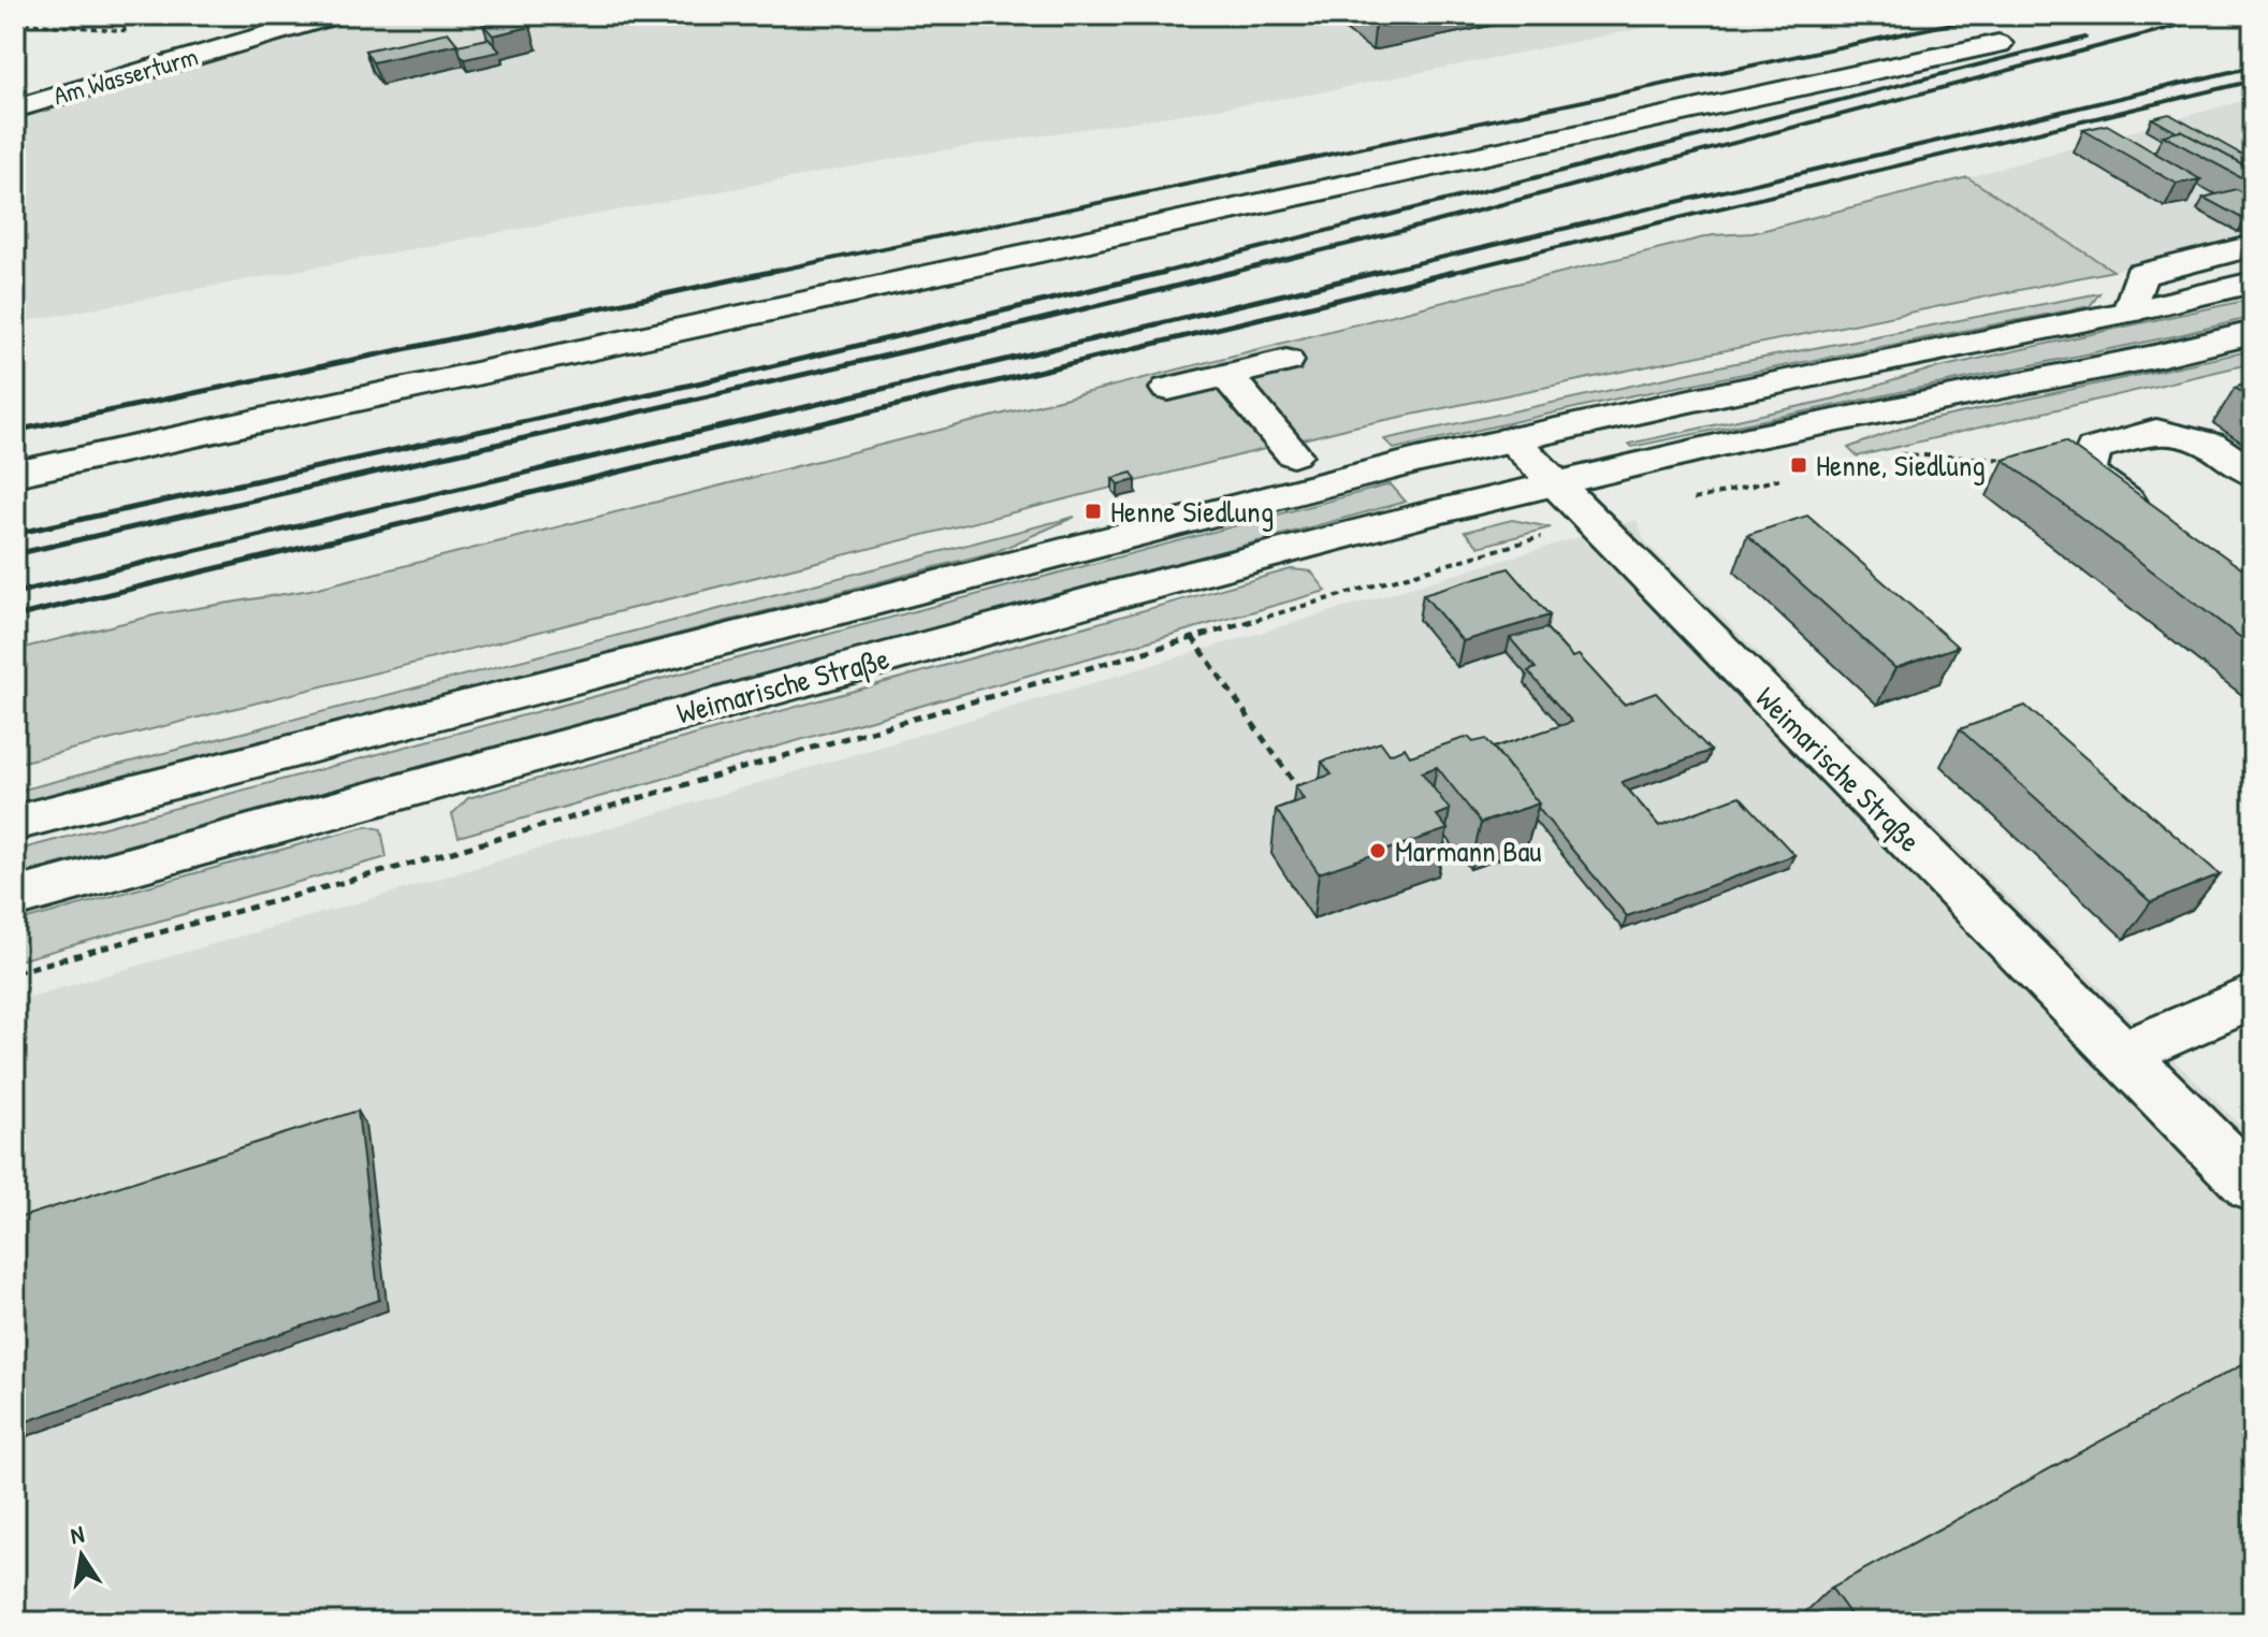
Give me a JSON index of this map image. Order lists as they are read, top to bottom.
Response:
{
  "streets": {
    "main road": ["Am Wasserturm", "Weimarische Straße"]
  },
  "places": {
    "transit": ["Henne, Siedlung", "Henne Siedlung"],
    "other": ["Marmann Bau"]
  },
  "north": "top"
}
